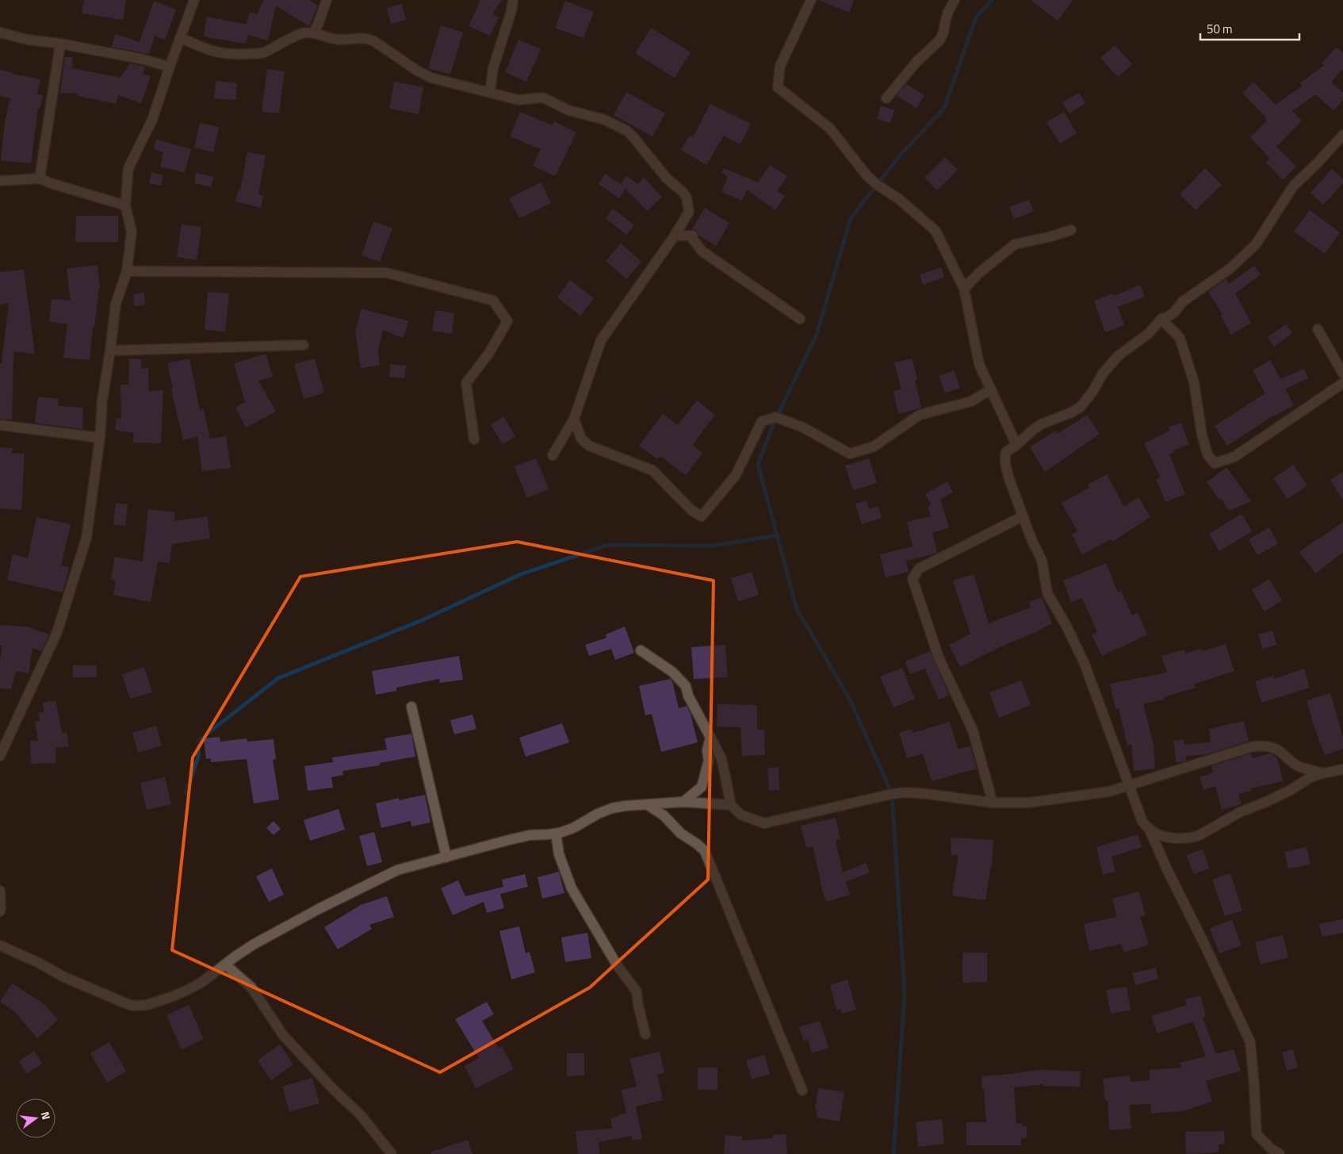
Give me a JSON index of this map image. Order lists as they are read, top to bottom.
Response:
{
  "scale_bar": "50 m",
  "north": "right"
}
